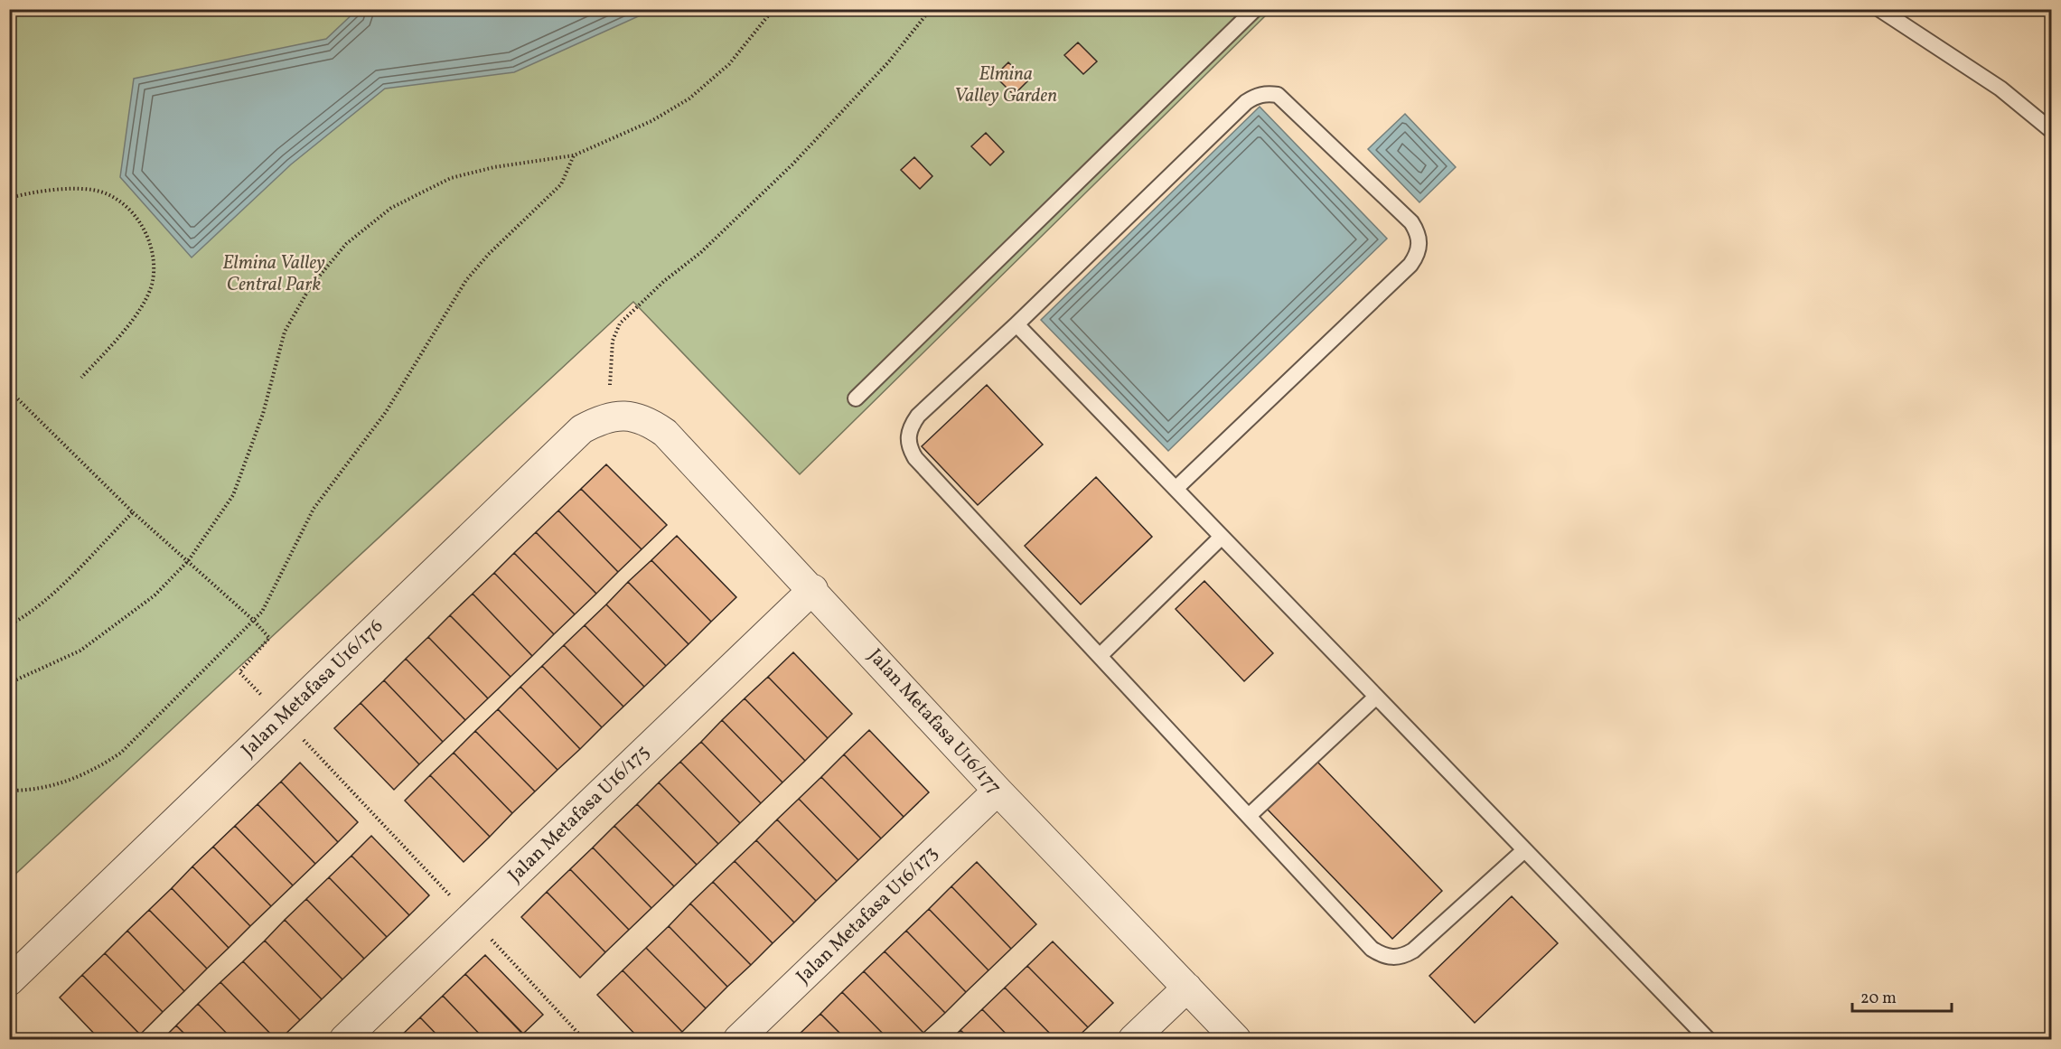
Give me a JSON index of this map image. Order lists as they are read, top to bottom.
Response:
{
  "streets": {
    "street": [
      "Jalan Metafasa U16/176",
      "Jalan Metafasa U16/177",
      "Jalan Metafasa U16/175",
      "Jalan Metafasa U16/173"
    ]
  },
  "crossings": [
    ["Jalan Metafasa U16/176", "Jalan Metafasa U16/177"],
    ["Jalan Metafasa U16/177", "Jalan Metafasa U16/175"],
    ["Jalan Metafasa U16/177", "Jalan Metafasa U16/173"]
  ],
  "parks": ["Elmina Valley Garden", "Elmina Valley Central Park"],
  "scale_bar": "20 m"
}
